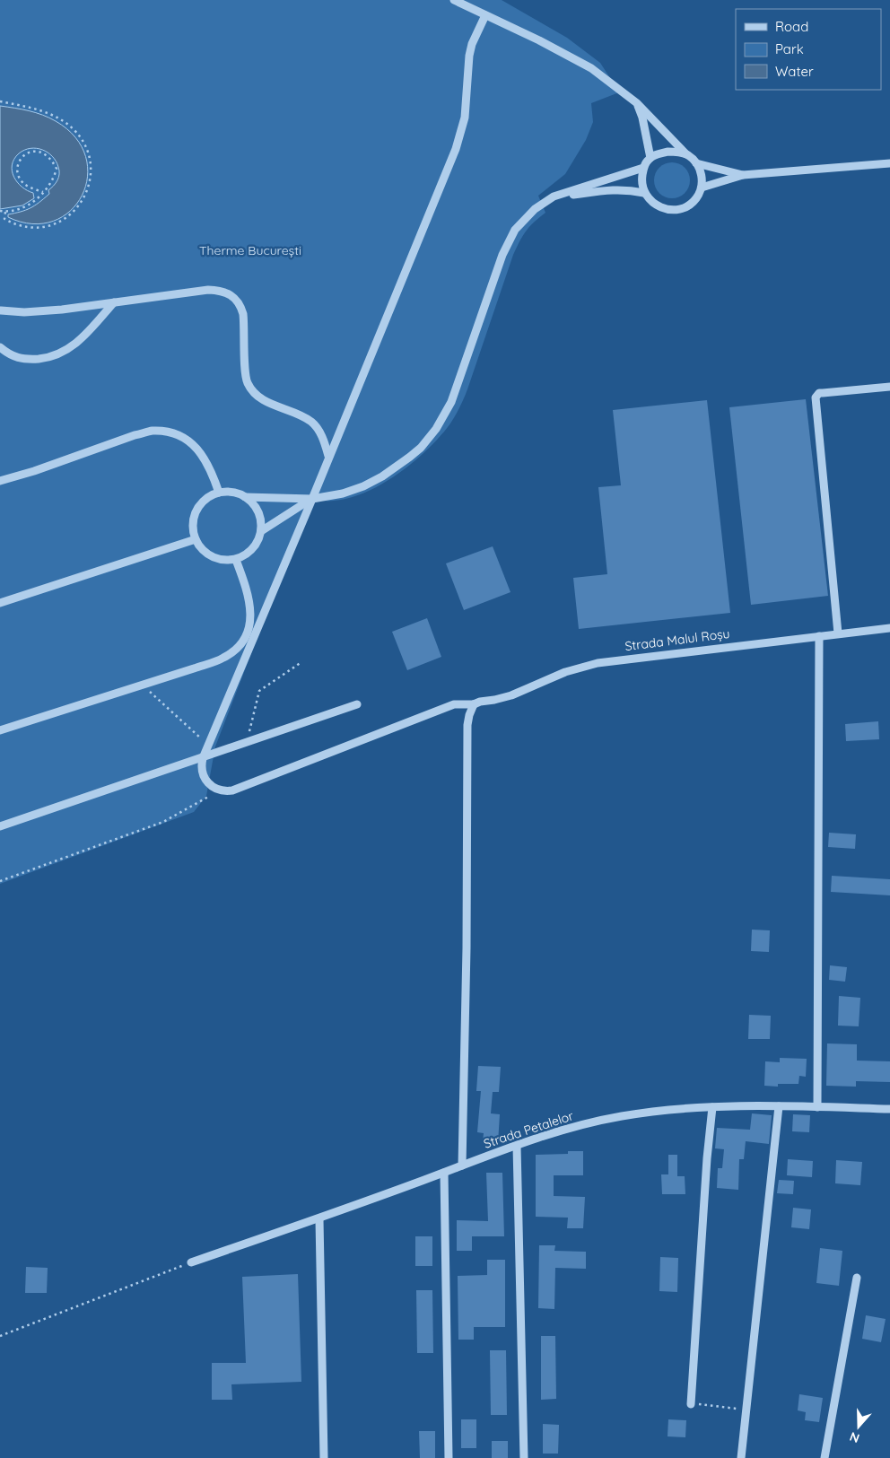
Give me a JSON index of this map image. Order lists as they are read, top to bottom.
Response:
{
  "streets": {
    "street": ["Strada Malul Roșu", "Strada Petalelor"]
  },
  "parks": ["Therme București"],
  "legend": ["Road", "Park", "Water"],
  "north": "bottom"
}
